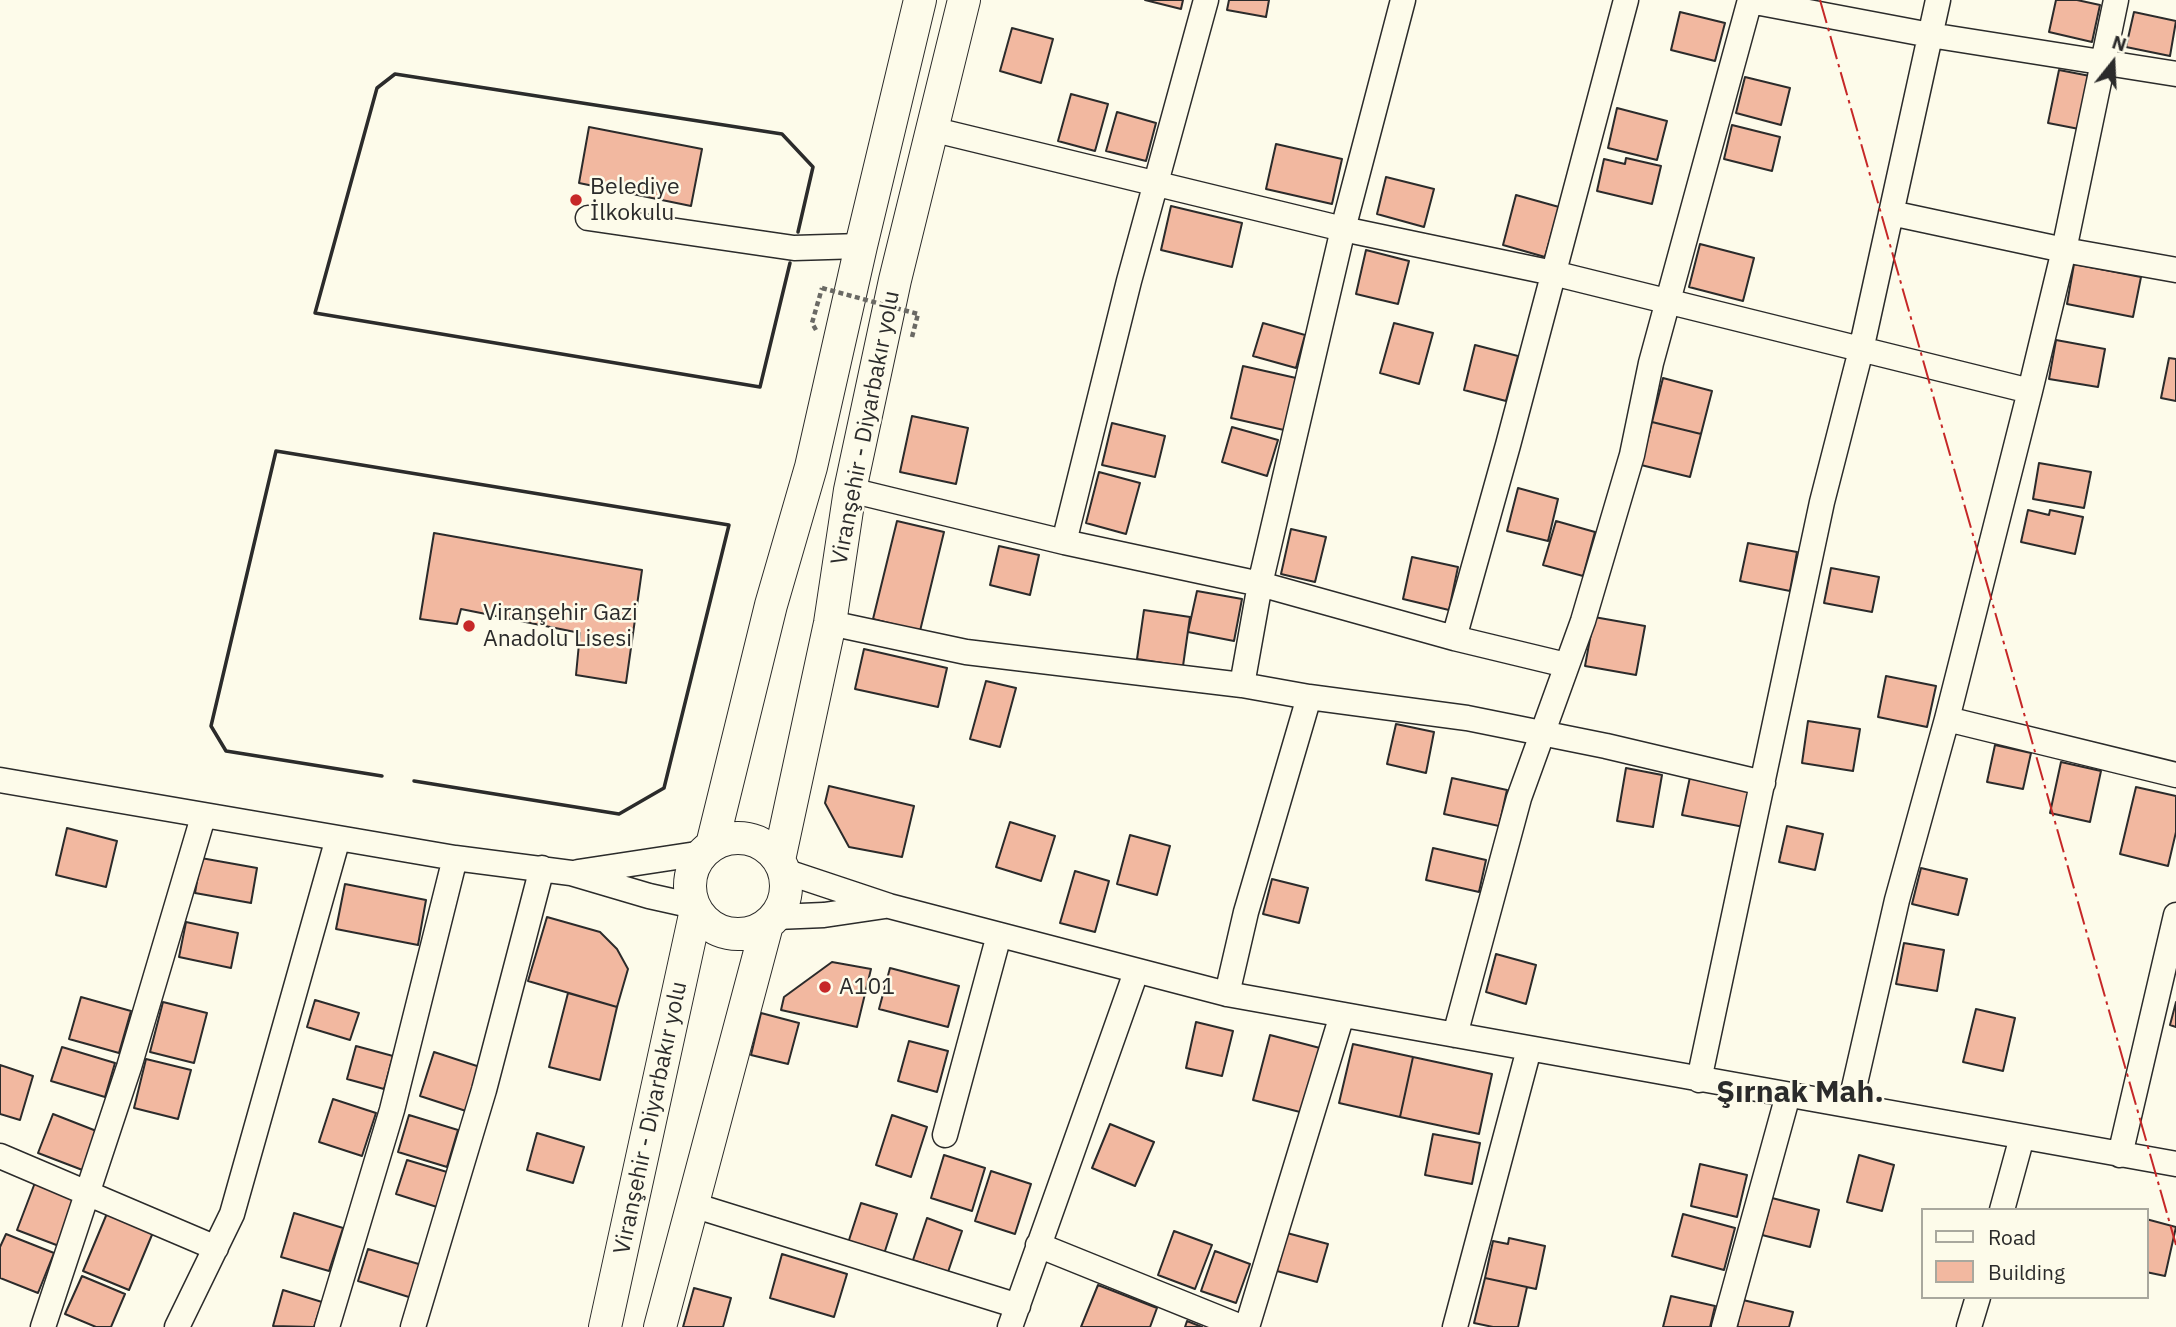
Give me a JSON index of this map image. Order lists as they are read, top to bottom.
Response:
{
  "streets": {
    "main road": ["Viranşehir - Diyarbakır yolu"]
  },
  "districts": ["Şırnak Mah."],
  "places": ["Belediye İlkokulu", "Viranşehir Gazi Anadolu Lisesi", "A101"],
  "legend": ["Road", "Building"],
  "north": "top"
}
